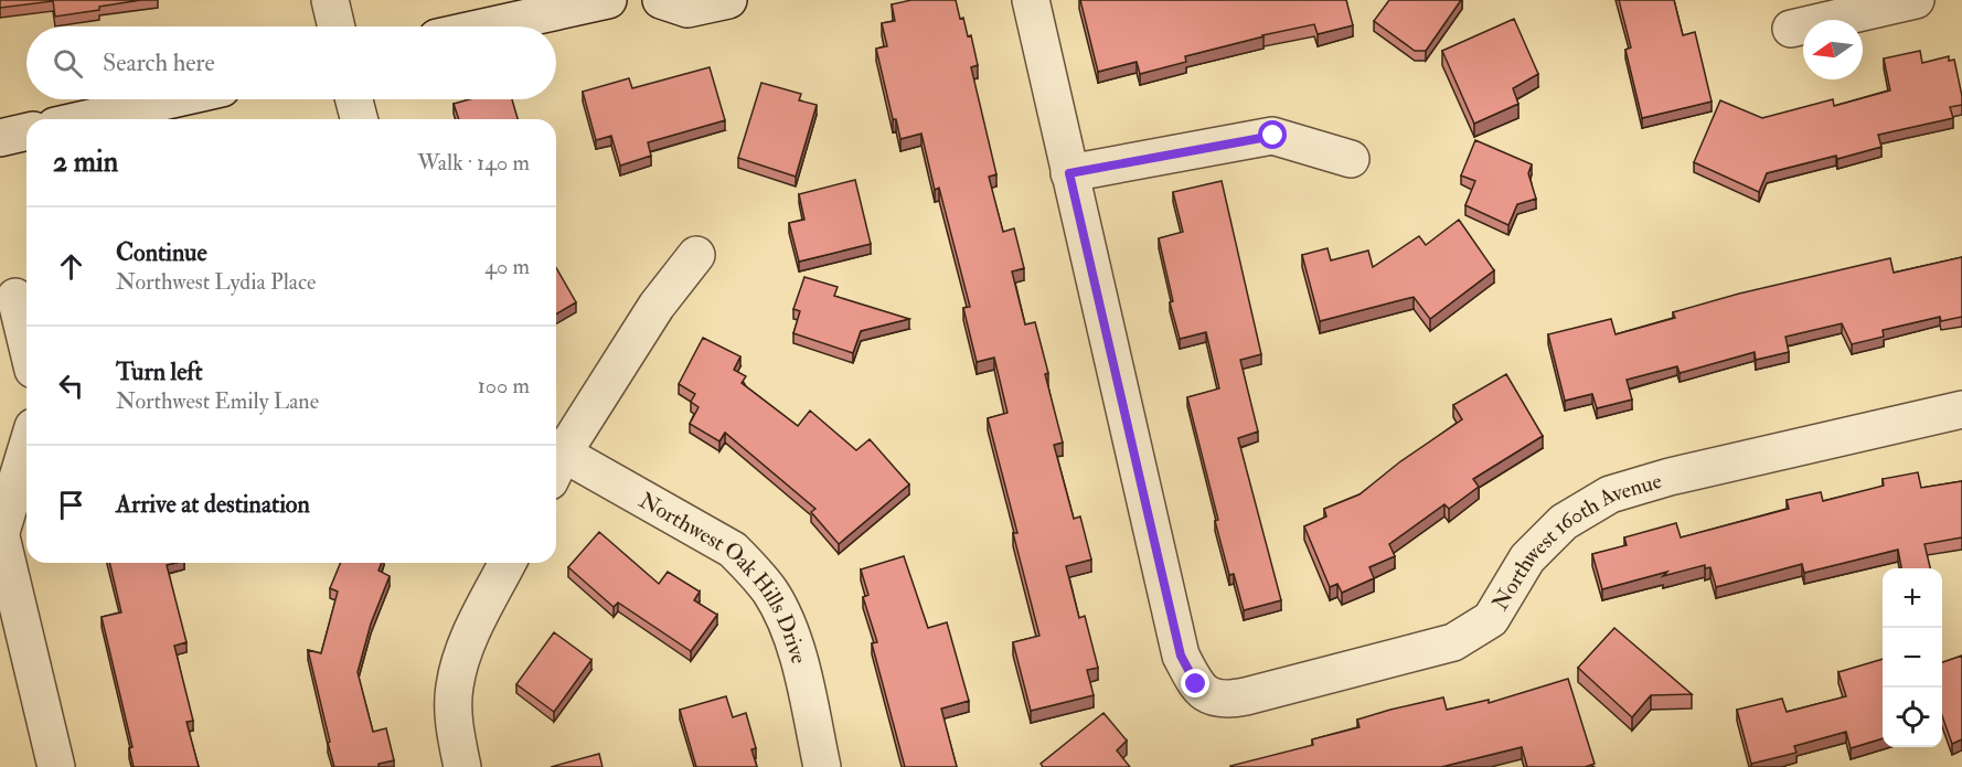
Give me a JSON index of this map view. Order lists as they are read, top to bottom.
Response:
{
  "streets": {
    "street": ["Northwest 160th Avenue", "Northwest Oak Hills Drive"]
  },
  "north": "left",
  "page": {
    "search": "Search here",
    "heading": ["2 min", "Walk · 140 m"],
    "list": [
      ["Continue", "Northwest Lydia Place", "40 m"],
      ["Turn left", "Northwest Emily Lane", "100 m"],
      "Arrive at destination"
    ],
    "map_buttons": ["+", "−"]
  }
}
